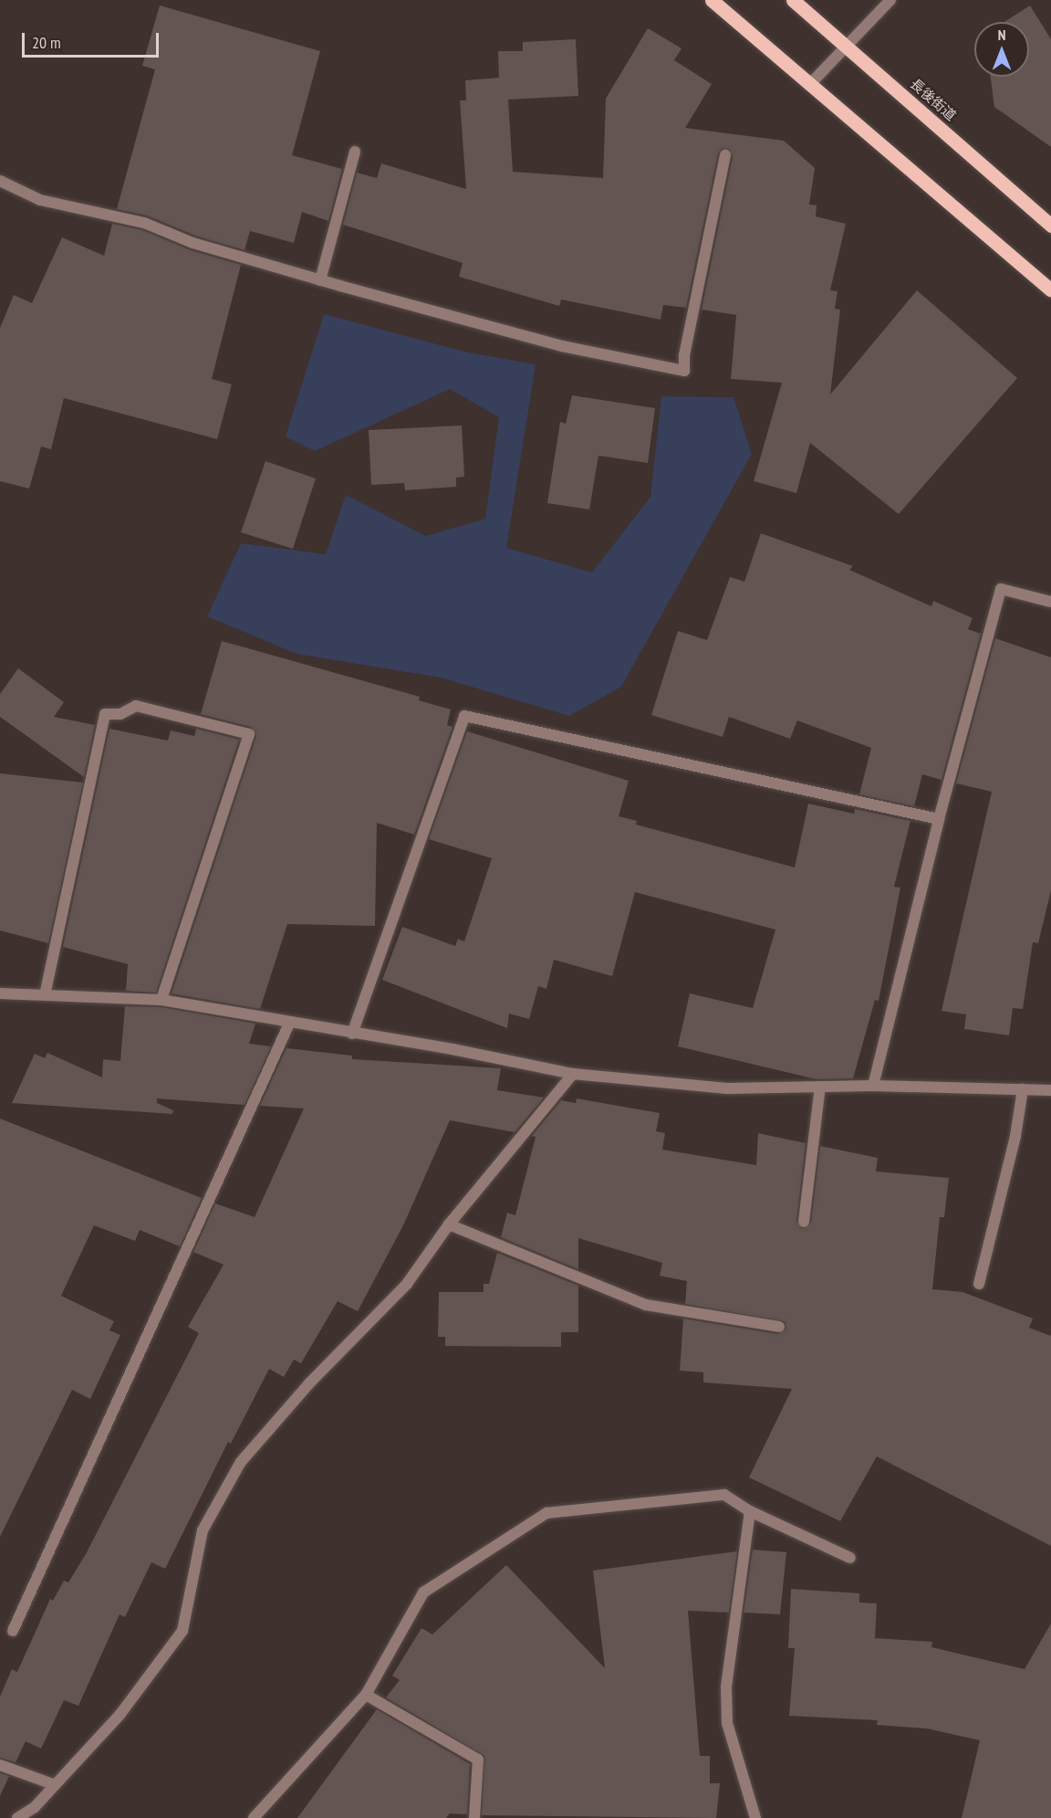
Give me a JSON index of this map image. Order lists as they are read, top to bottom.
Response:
{
  "streets": {
    "main road": ["長後街道"]
  },
  "scale_bar": "20 m",
  "north": "top"
}
